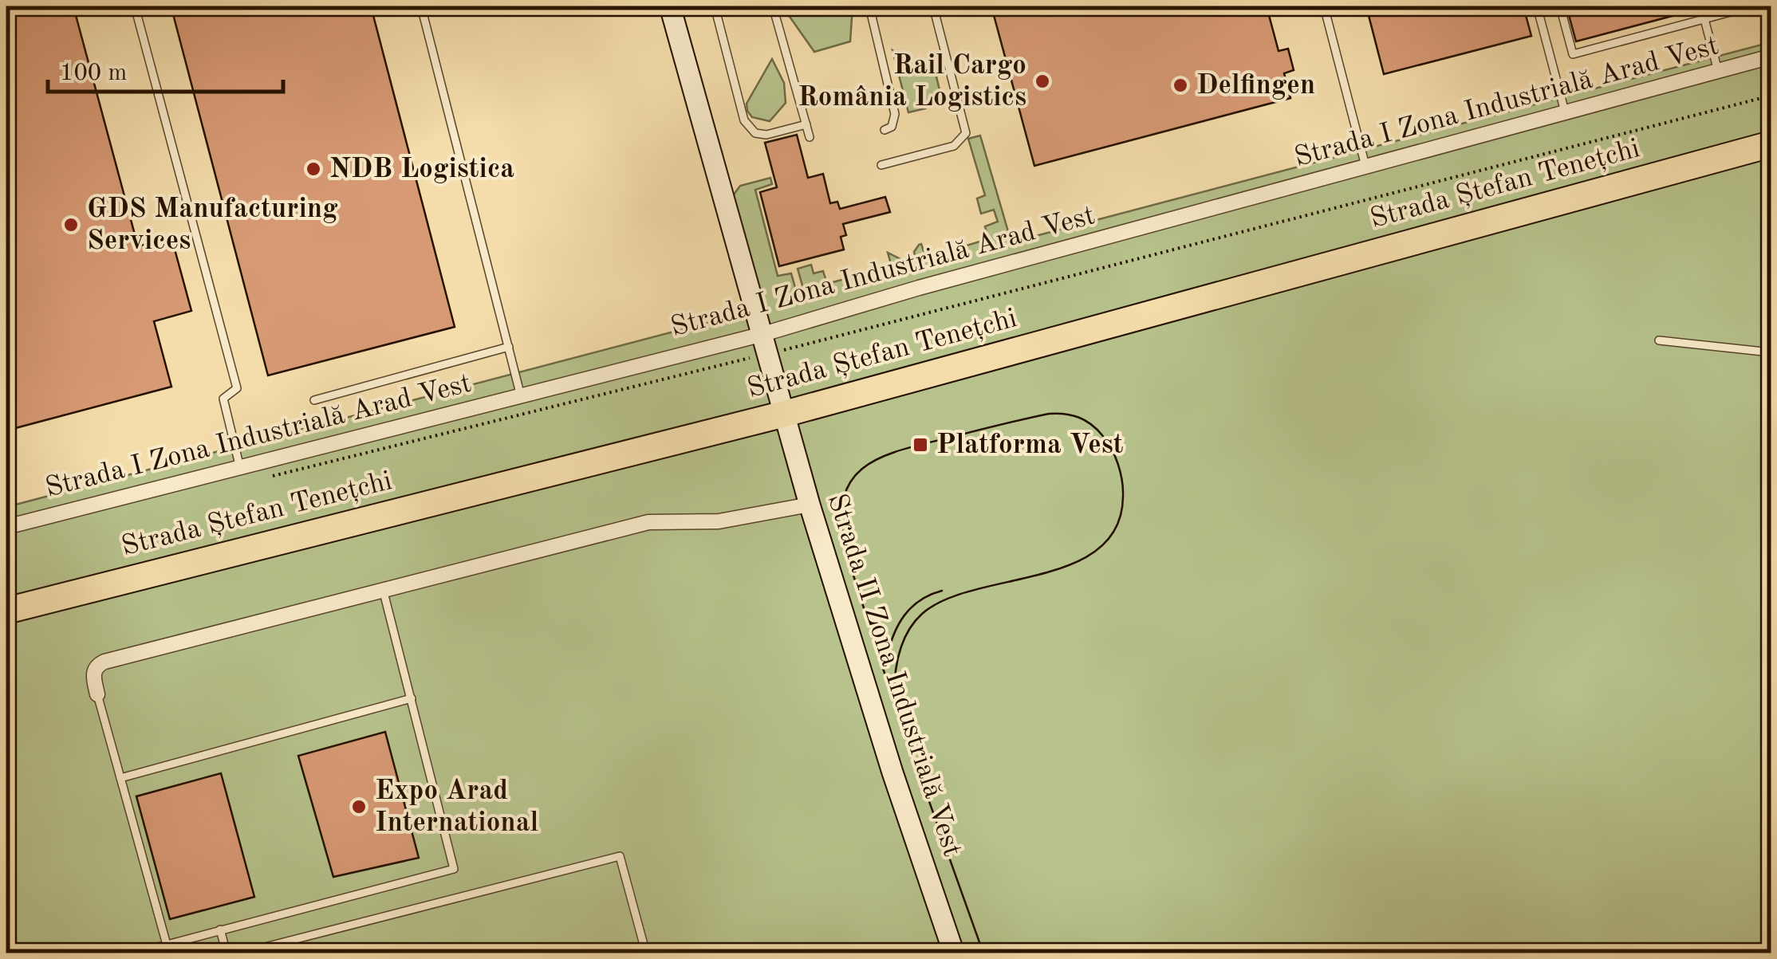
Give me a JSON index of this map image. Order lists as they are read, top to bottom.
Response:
{
  "streets": {
    "highway": ["Strada Ștefan Tenețchi"],
    "street": ["Strada I Zona Industrială Arad Vest", "Strada II Zona Industrială Vest"]
  },
  "crossings": [
    ["Strada I Zona Industrială Arad Vest", "Strada II Zona Industrială Vest"],
    ["Strada Ștefan Tenețchi", "Strada II Zona Industrială Vest"]
  ],
  "places": {
    "other": [
      "Rail Cargo România Logistics",
      "Delfingen",
      "NDB Logistica",
      "GDS Manufacturing Services",
      "Expo Arad International"
    ],
    "transit": ["Platforma Vest"]
  },
  "scale_bar": "100 m"
}
